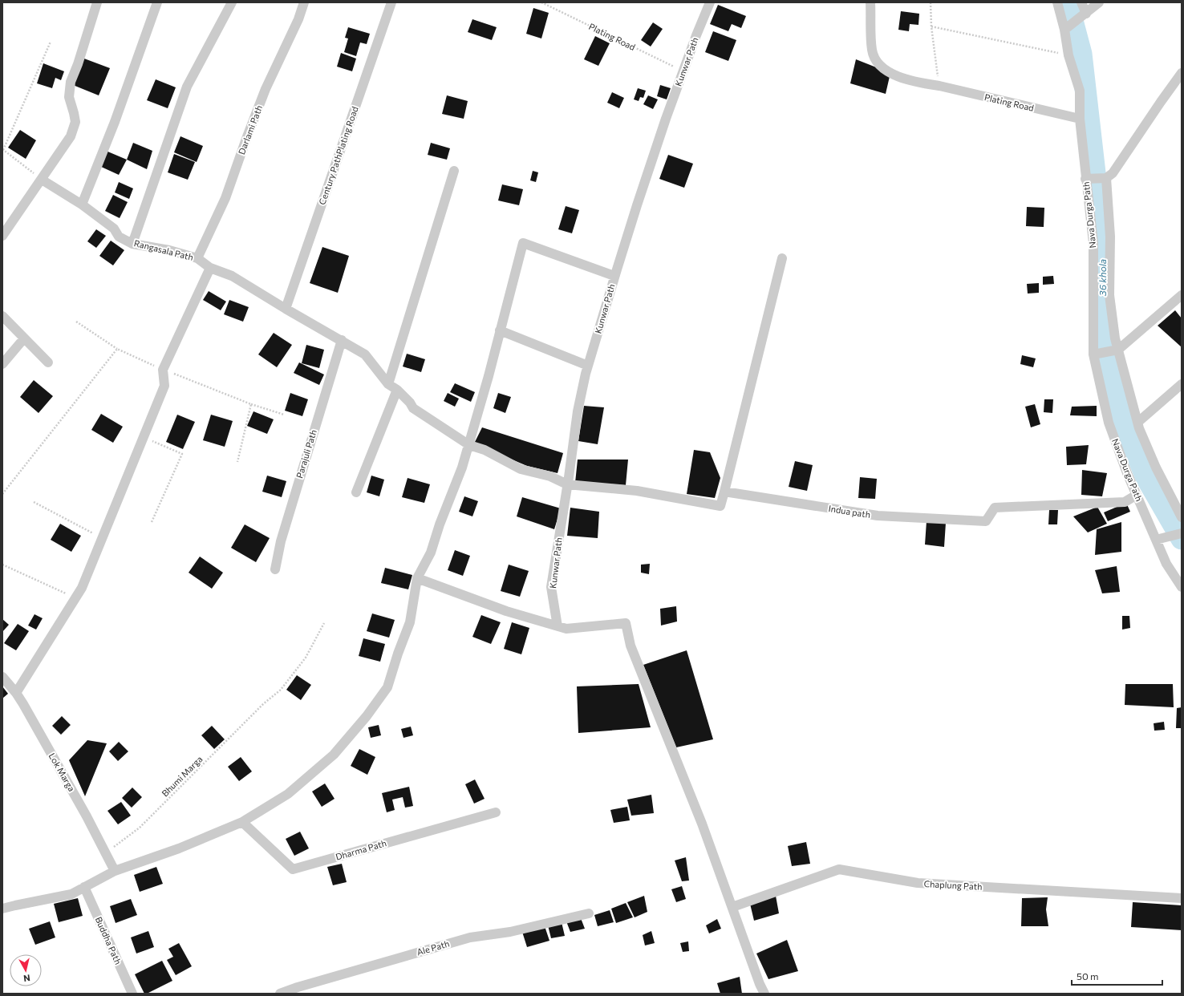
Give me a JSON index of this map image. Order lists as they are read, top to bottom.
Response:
{
  "streets": {
    "street": [
      "Plating Road",
      "Kunwar Path",
      "Darlami Path",
      "Century PathPlating Road",
      "Nava Durga Path",
      "Rangasala Path",
      "Parajuli Path",
      "Indua path",
      "Lok Marga",
      "Dharma Path",
      "Chaplung Path",
      "Buddha Path",
      "Ale Path"
    ],
    "path": ["Bhumi Marga"]
  },
  "crossings": [
    ["Plating Road", "Kunwar Path"],
    ["Plating Road", "Nava Durga Path"],
    ["Kunwar Path", "Rangasala Path"],
    ["Darlami Path", "Rangasala Path"],
    ["Century PathPlating Road", "Rangasala Path"],
    ["Nava Durga Path", "Indua path"],
    ["Rangasala Path", "Parajuli Path"],
    ["Lok Marga", "Bhumi Marga"]
  ],
  "water": ["36 khola"],
  "scale_bar": "50 m",
  "north": "bottom"
}
